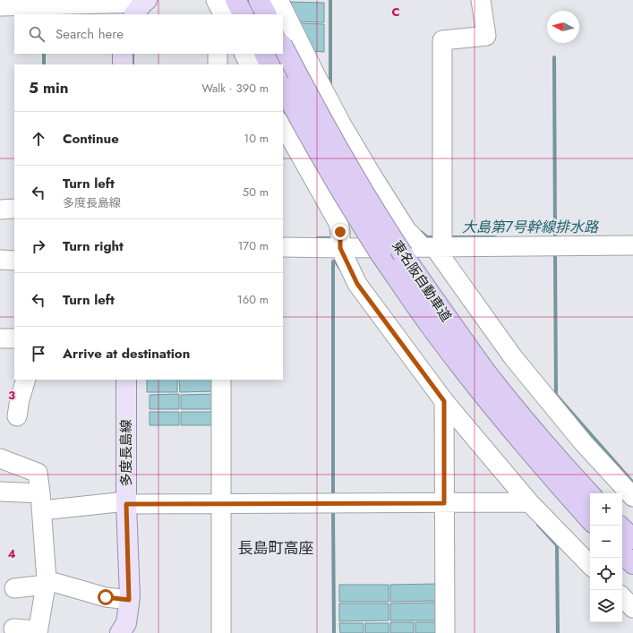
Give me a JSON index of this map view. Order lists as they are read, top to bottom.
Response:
{
  "streets": {
    "highway": ["東名阪自動車道"],
    "main road": ["多度長島線"]
  },
  "districts": ["長島町高座"],
  "water": ["大島第7号幹線排水路"],
  "north": "left",
  "page": {
    "search": "Search here",
    "heading": ["5 min", "Walk · 390 m"],
    "list": [
      ["Continue", "10 m"],
      ["Turn left", "多度長島線", "50 m"],
      ["Turn right", "170 m"],
      ["Turn left", "160 m"],
      "Arrive at destination"
    ],
    "map_buttons": ["+", "−"]
  },
  "grid": {
    "columns": ["C"],
    "rows": ["3", "4"]
  }
}
